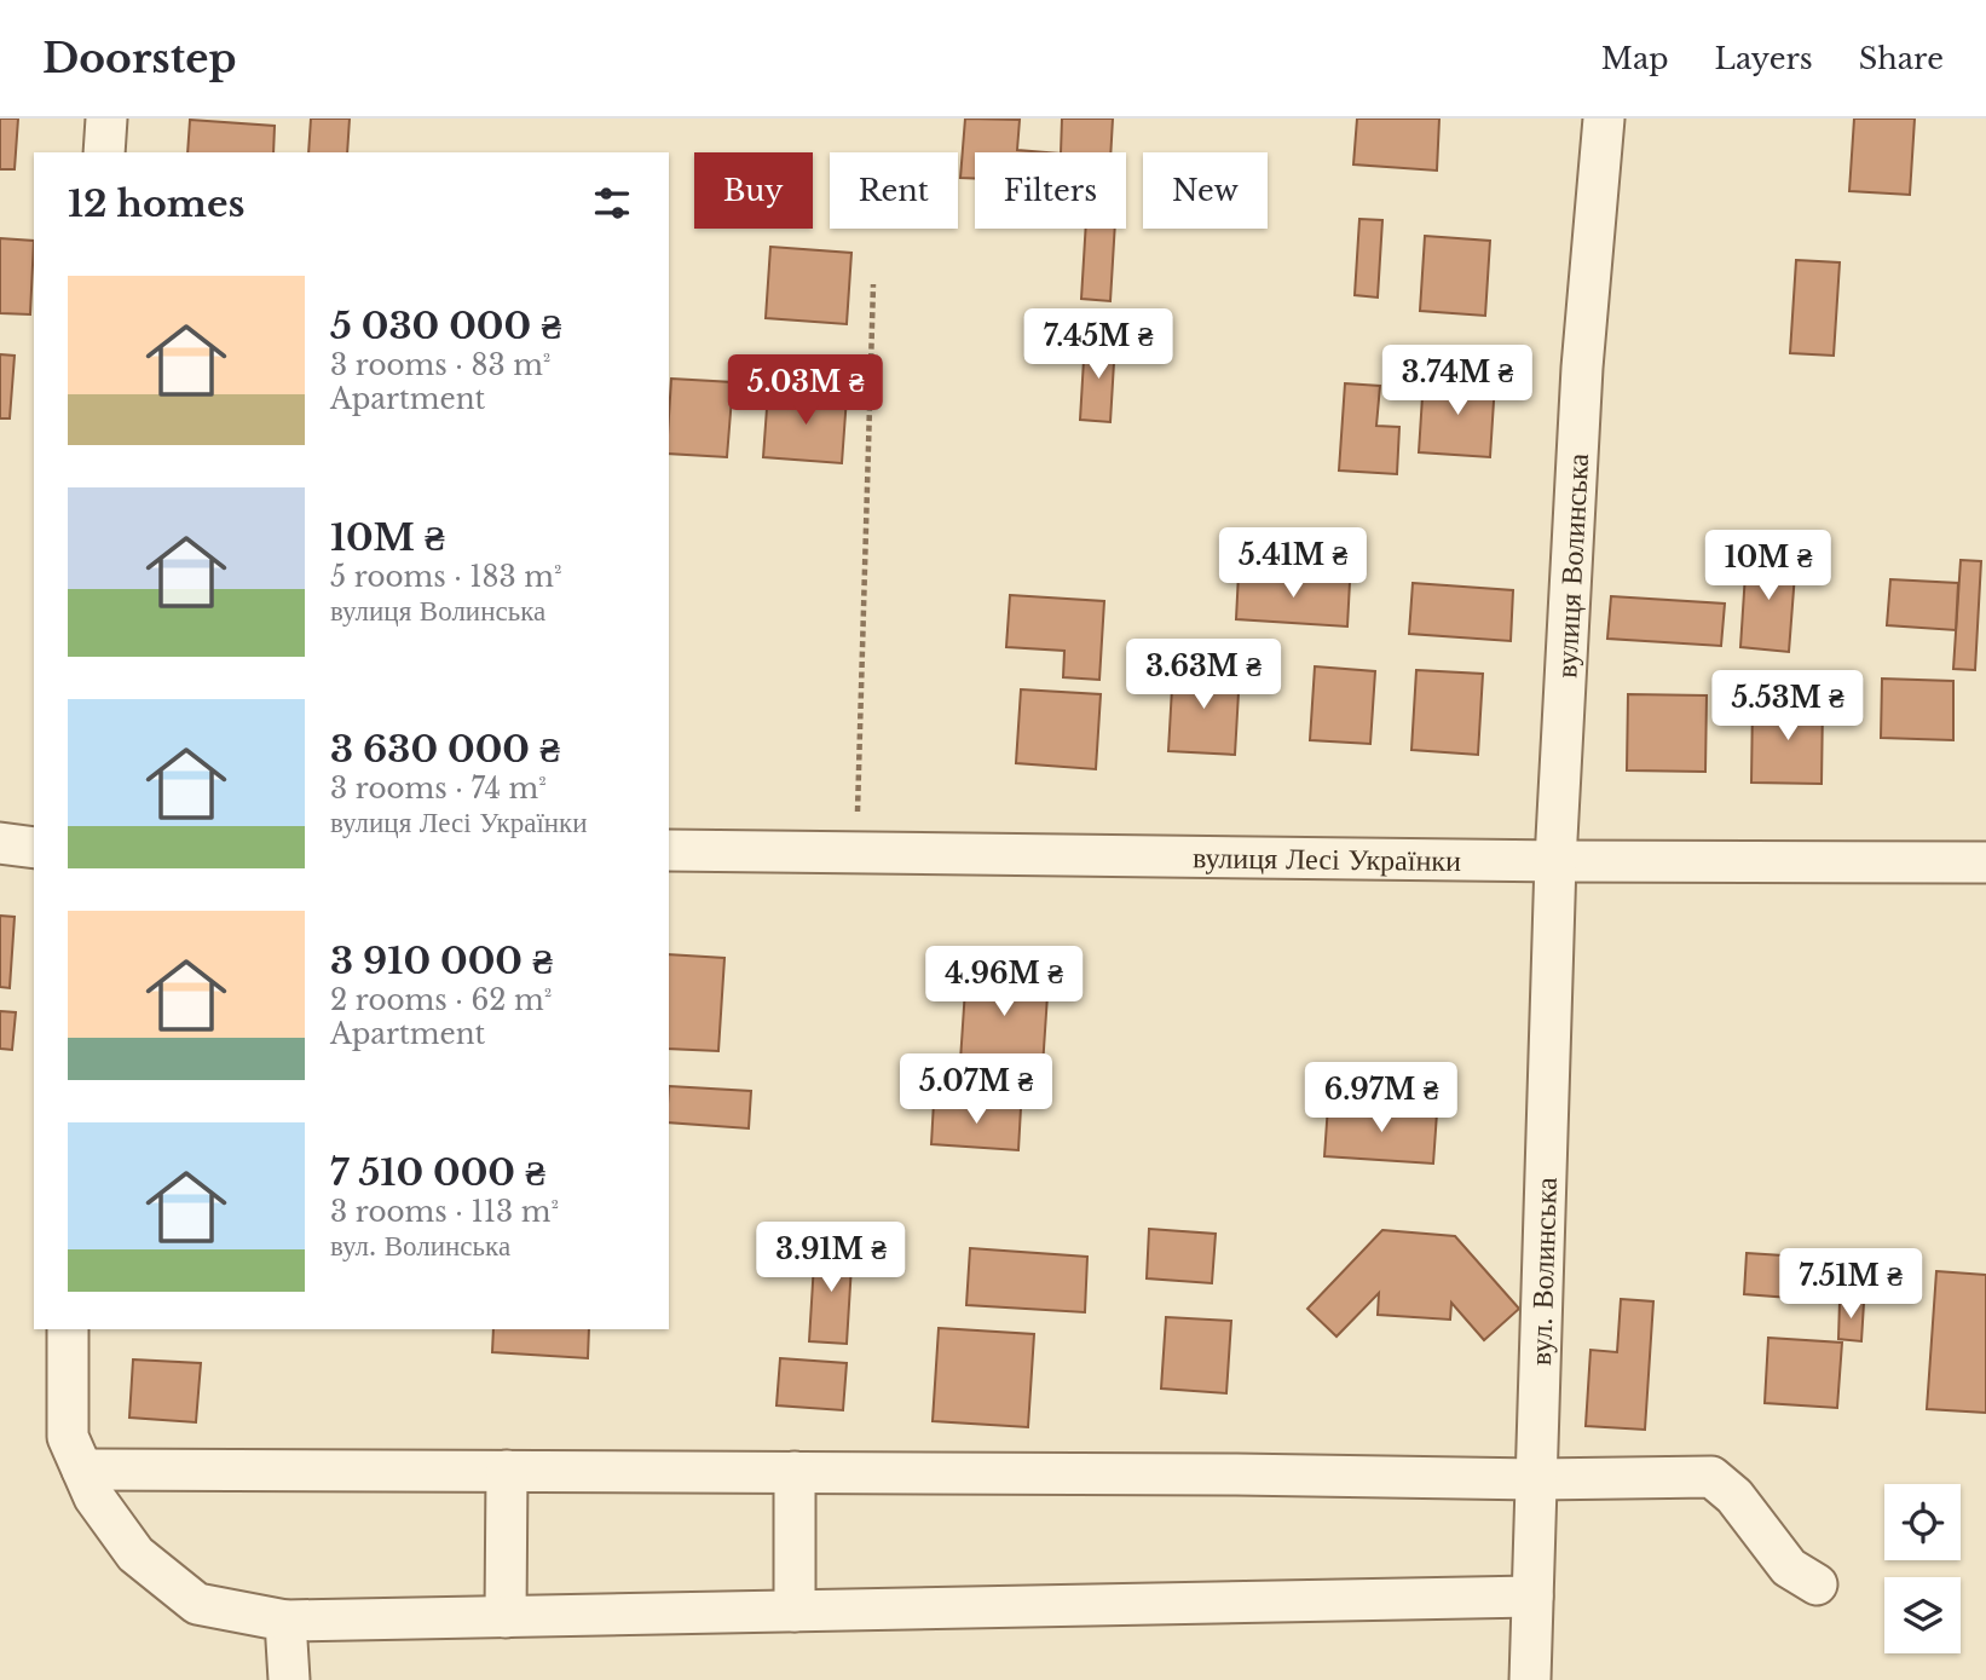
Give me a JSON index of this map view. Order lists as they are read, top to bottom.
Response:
{
  "streets": {
    "street": ["вулиця Волинська", "вулиця Лесі Українки", "вул. Волинська"]
  },
  "crossings": [
    ["вулиця Волинська", "вулиця Лесі Українки"],
    ["вулиця Волинська", "вул. Волинська"],
    ["вулиця Лесі Українки", "вул. Волинська"]
  ],
  "page": {
    "header": "Doorstep",
    "nav": ["Map", "Layers", "Share"],
    "chip": [
      "Buy",
      "Rent",
      "Filters",
      "New"
    ],
    "heading": "12 homes",
    "list": [
      {
        "name": "5 030 000 ₴",
        "note": "3 rooms · 83 m² · Apartment"
      },
      {
        "name": "10M ₴",
        "note": "5 rooms · 183 m² · вулиця Волинська"
      },
      {
        "name": "3 630 000 ₴",
        "note": "3 rooms · 74 m² · вулиця Лесі Українки"
      },
      {
        "name": "3 910 000 ₴",
        "note": "2 rooms · 62 m² · Apartment"
      },
      {
        "name": "7 510 000 ₴",
        "note": "3 rooms · 113 m² · вул. Волинська"
      }
    ],
    "price": [
      "7.45M ₴",
      "3.74M ₴",
      "5.03M ₴",
      "5.41M ₴",
      "10M ₴",
      "3.63M ₴",
      "5.53M ₴",
      "4.96M ₴",
      "5.07M ₴",
      "6.97M ₴",
      "3.91M ₴",
      "7.51M ₴"
    ]
  }
}
